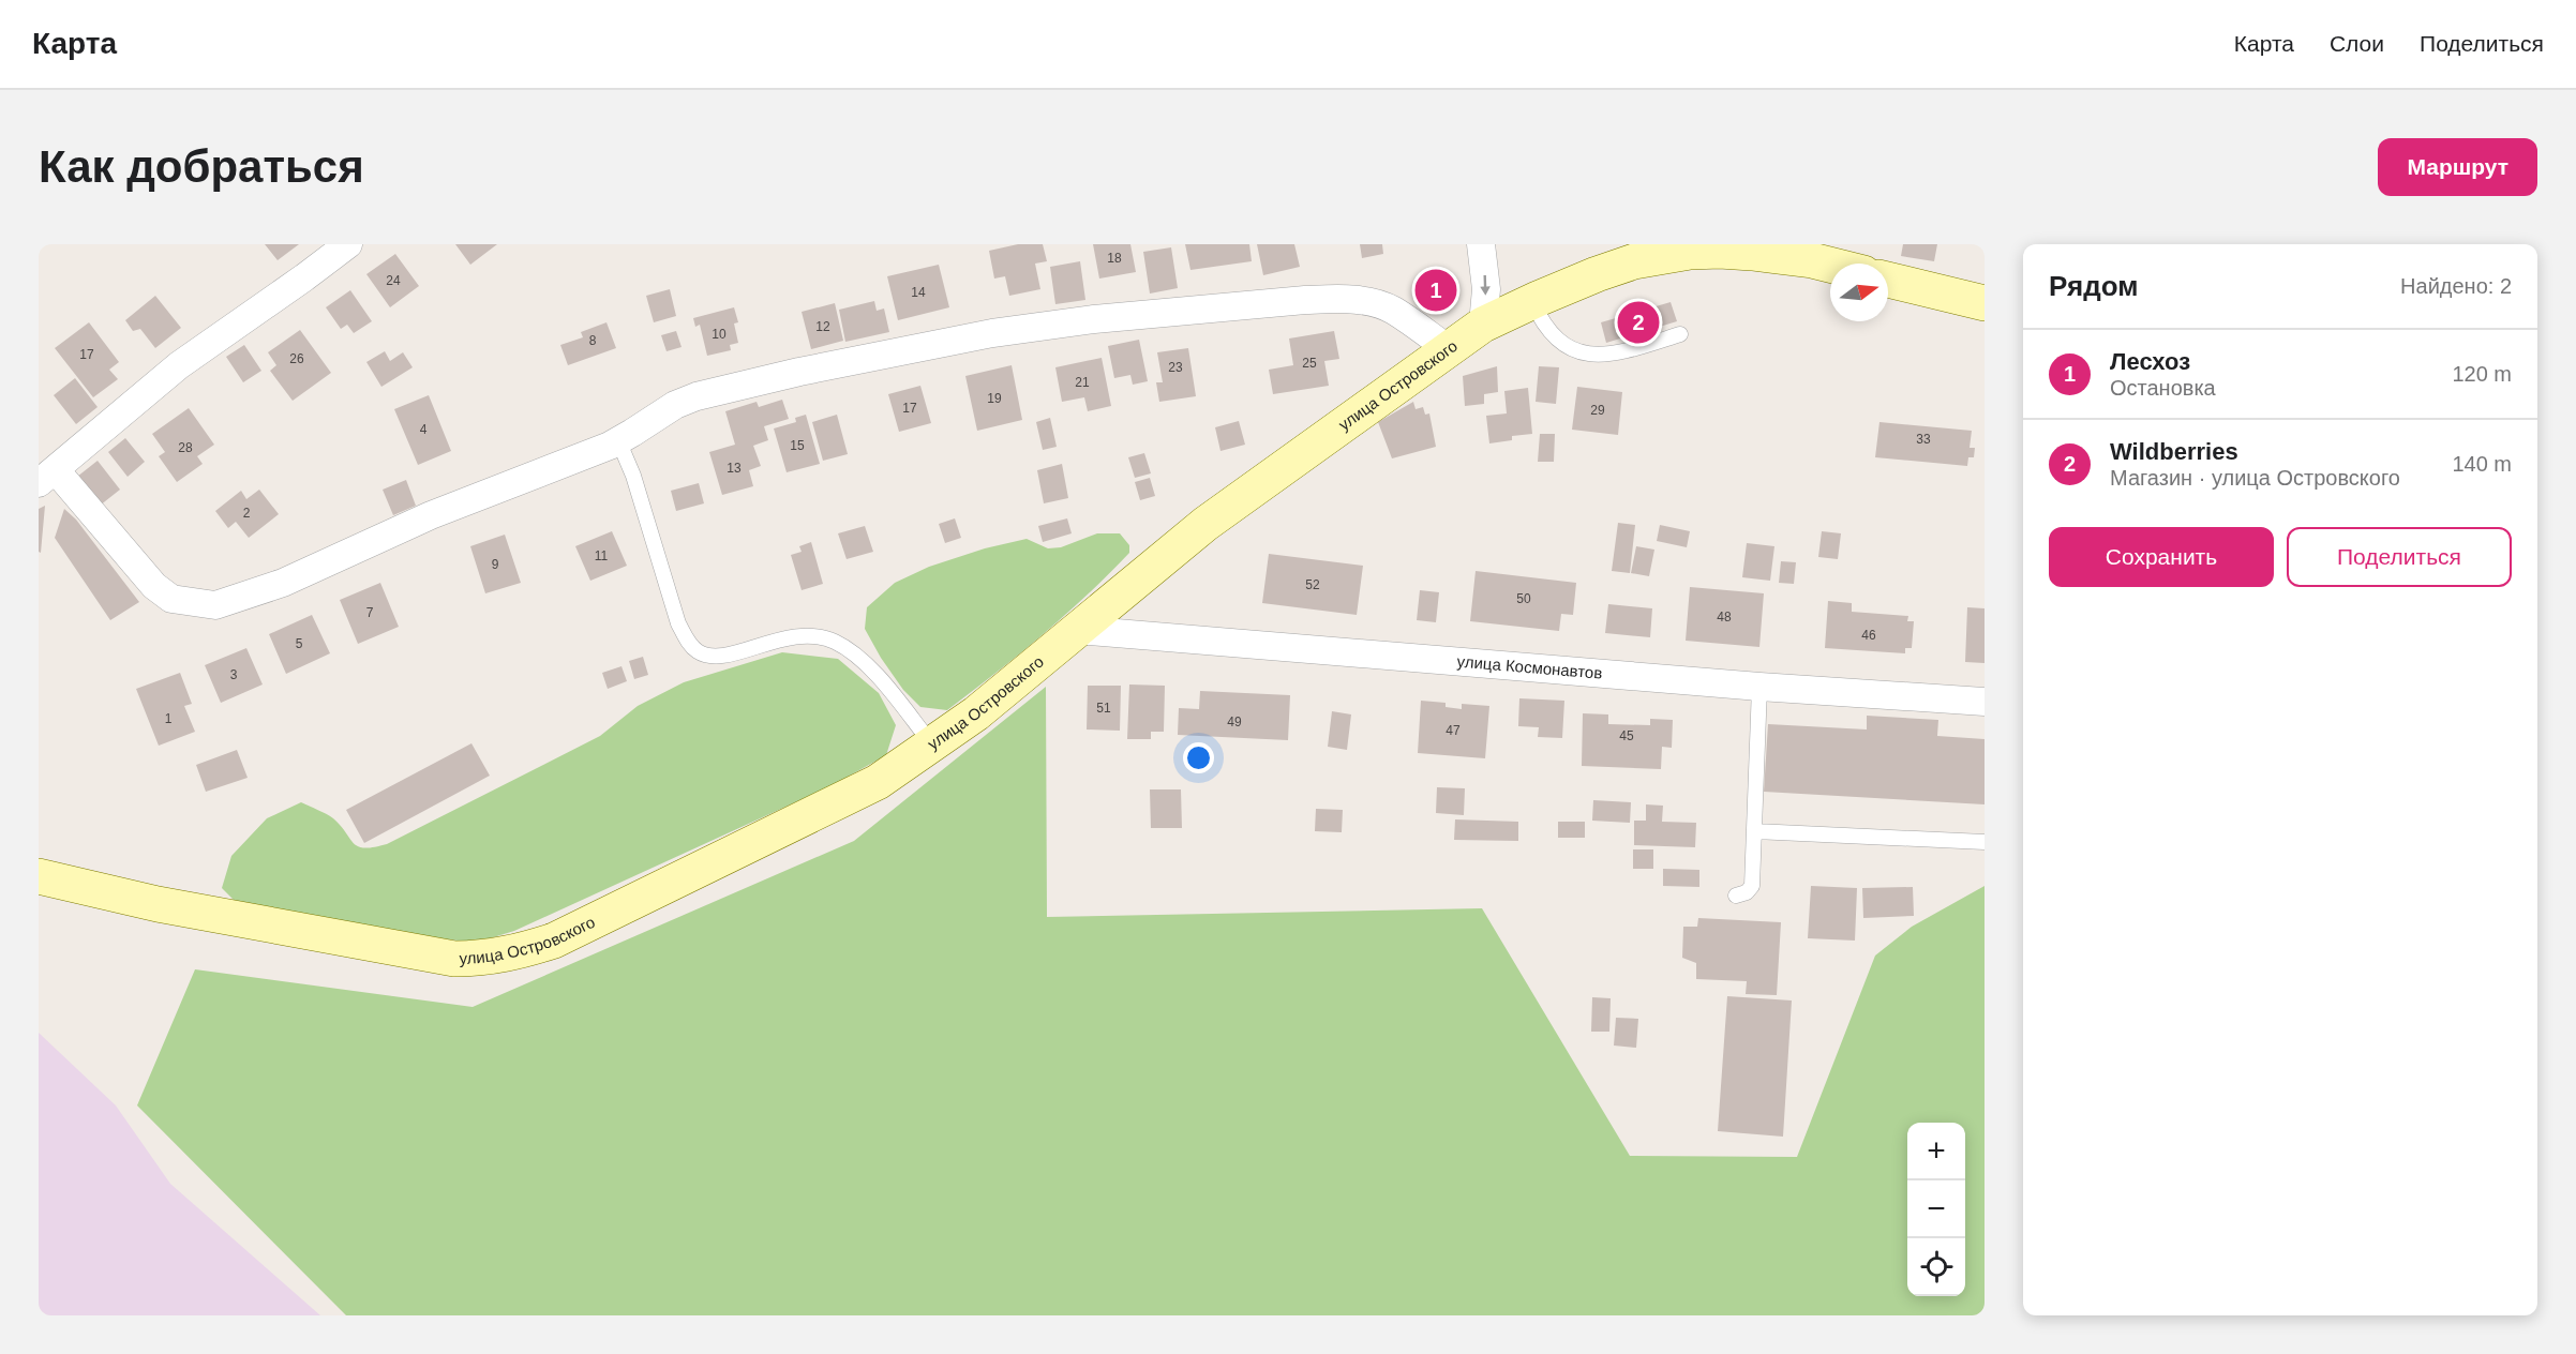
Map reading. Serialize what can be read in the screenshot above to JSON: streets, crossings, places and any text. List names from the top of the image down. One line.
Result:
{"streets":{"street":["улица Островского","улица Космонавтов"]},"crossings":[["улица Островского","улица Космонавтов"]],"house_numbers":["18","24","14","12","10","8","17","26","25","23","21","19","17","29","4","33","15","28","13","2","11","9","52","50","7","48","46","5","3","51","1","49","47","45"],"north":"right","page":{"header":"Карта","nav":["Карта","Слои","Поделиться"],"buttons":["Маршрут",["Сохранить","Поделиться"]],"title":"Как добраться","heading":["Рядом","Найдено: 2"],"pins":["1","2"],"list":[{"mark":"1","name":"Лесхоз","note":"Остановка","value":"120 m"},{"mark":"2","name":"Wildberries","note":"Магазин · улица Островского","value":"140 m"}],"map_buttons":["+","−"]}}
